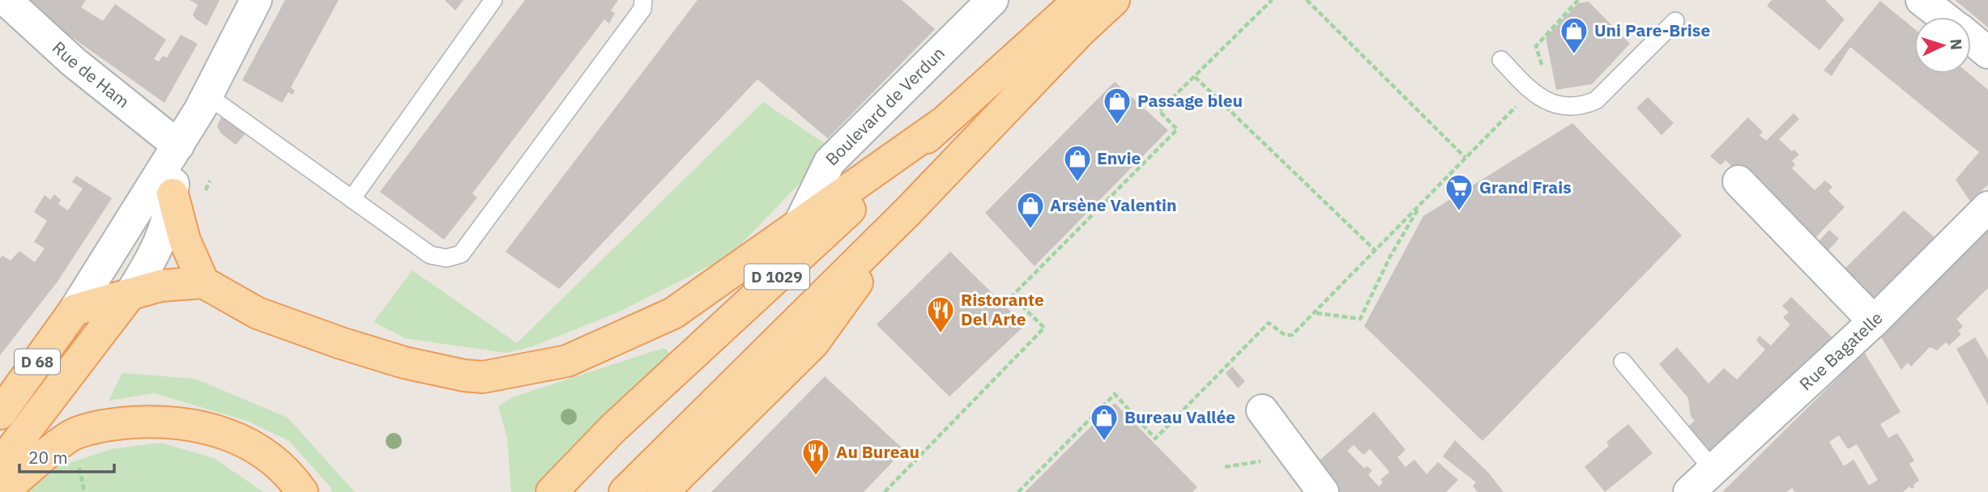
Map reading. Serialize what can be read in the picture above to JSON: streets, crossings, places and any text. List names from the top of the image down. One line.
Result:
{"streets":{"main road":["D 1029","D 68"],"street":["Rue de Ham","Boulevard de Verdun","Rue Bagatelle"]},"crossings":[["Rue de Ham","D 68"]],"places":{"shop":["Uni Pare-Brise","Passage bleu","Envie","Arsène Valentin","Bureau Vallée"],"supermarket":["Grand Frais"],"restaurant":["Ristorante Del Arte","Au Bureau"]},"scale_bar":"20 m","north":"right"}
